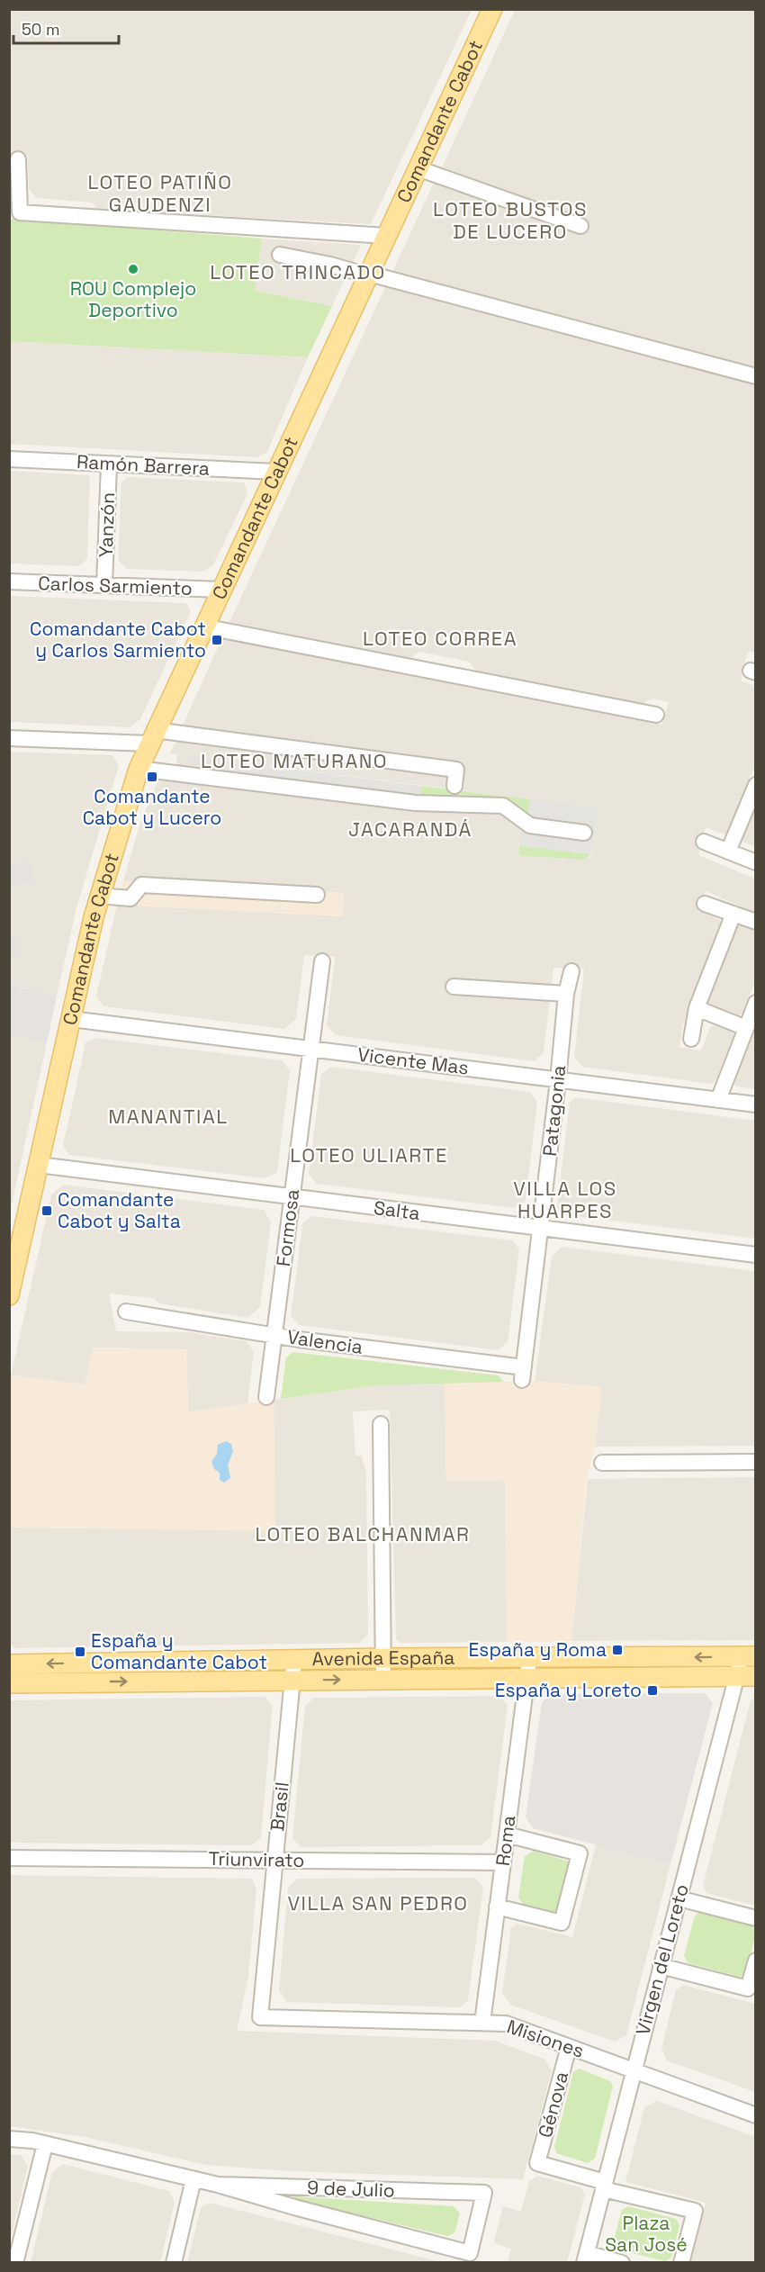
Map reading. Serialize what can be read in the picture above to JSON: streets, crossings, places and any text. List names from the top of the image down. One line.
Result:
{"streets":{"main road":["Comandante Cabot","Avenida España"],"street":["Ramón Barrera","Yanzón","Carlos Sarmiento","Vicente Mas","Patagonia","Salta","Formosa","Valencia","Brasil","Roma","Triunvirato","Virgen del Loreto","Misiones","Génova","9 de Julio"]},"crossings":[["Comandante Cabot","Ramón Barrera"],["Comandante Cabot","Carlos Sarmiento"],["Comandante Cabot","Vicente Mas"],["Comandante Cabot","Salta"],["Ramón Barrera","Yanzón"],["Yanzón","Carlos Sarmiento"],["Vicente Mas","Patagonia"],["Vicente Mas","Formosa"],["Patagonia","Salta"],["Patagonia","Valencia"],["Salta","Formosa"],["Formosa","Valencia"],["Avenida España","Brasil"],["Avenida España","Roma"],["Avenida España","Virgen del Loreto"],["Brasil","Triunvirato"],["Brasil","Misiones"],["Roma","Triunvirato"],["Roma","Misiones"],["Virgen del Loreto","Misiones"],["Virgen del Loreto","Génova"],["Misiones","Génova"]],"districts":["LOTEO PATIÑO GAUDENZI","LOTEO BUSTOS DE LUCERO","LOTEO TRINCADO","LOTEO CORREA","LOTEO MATURANO","JACARANDÁ","MANANTIAL","LOTEO ULIARTE","VILLA LOS HUARPES","LOTEO BALCHANMAR","VILLA SAN PEDRO"],"parks":["Plaza San José"],"places":{"other":["ROU Complejo Deportivo"],"transit":["Comandante Cabot y Carlos Sarmiento","Comandante Cabot y Lucero","Comandante Cabot y Salta","España y Roma","España y Comandante Cabot","España y Loreto"]},"scale_bar":"50 m"}
